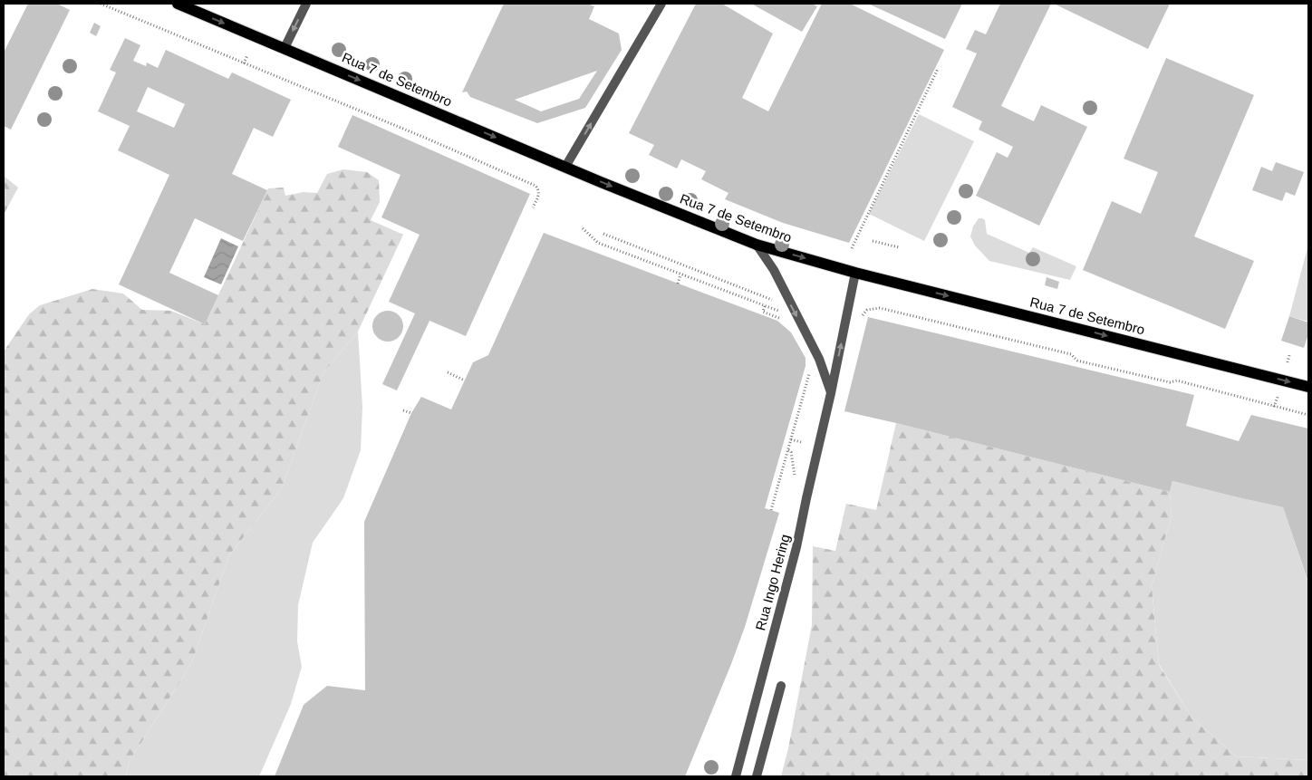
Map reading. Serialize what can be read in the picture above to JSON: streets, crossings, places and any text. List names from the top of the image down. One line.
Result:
{"streets":{"main road":["Rua 7 de Setembro"],"street":["Rua Ingo Hering"]},"crossings":[["Rua 7 de Setembro","Rua Ingo Hering"]],"one_way":["Rua 7 de Setembro"]}
